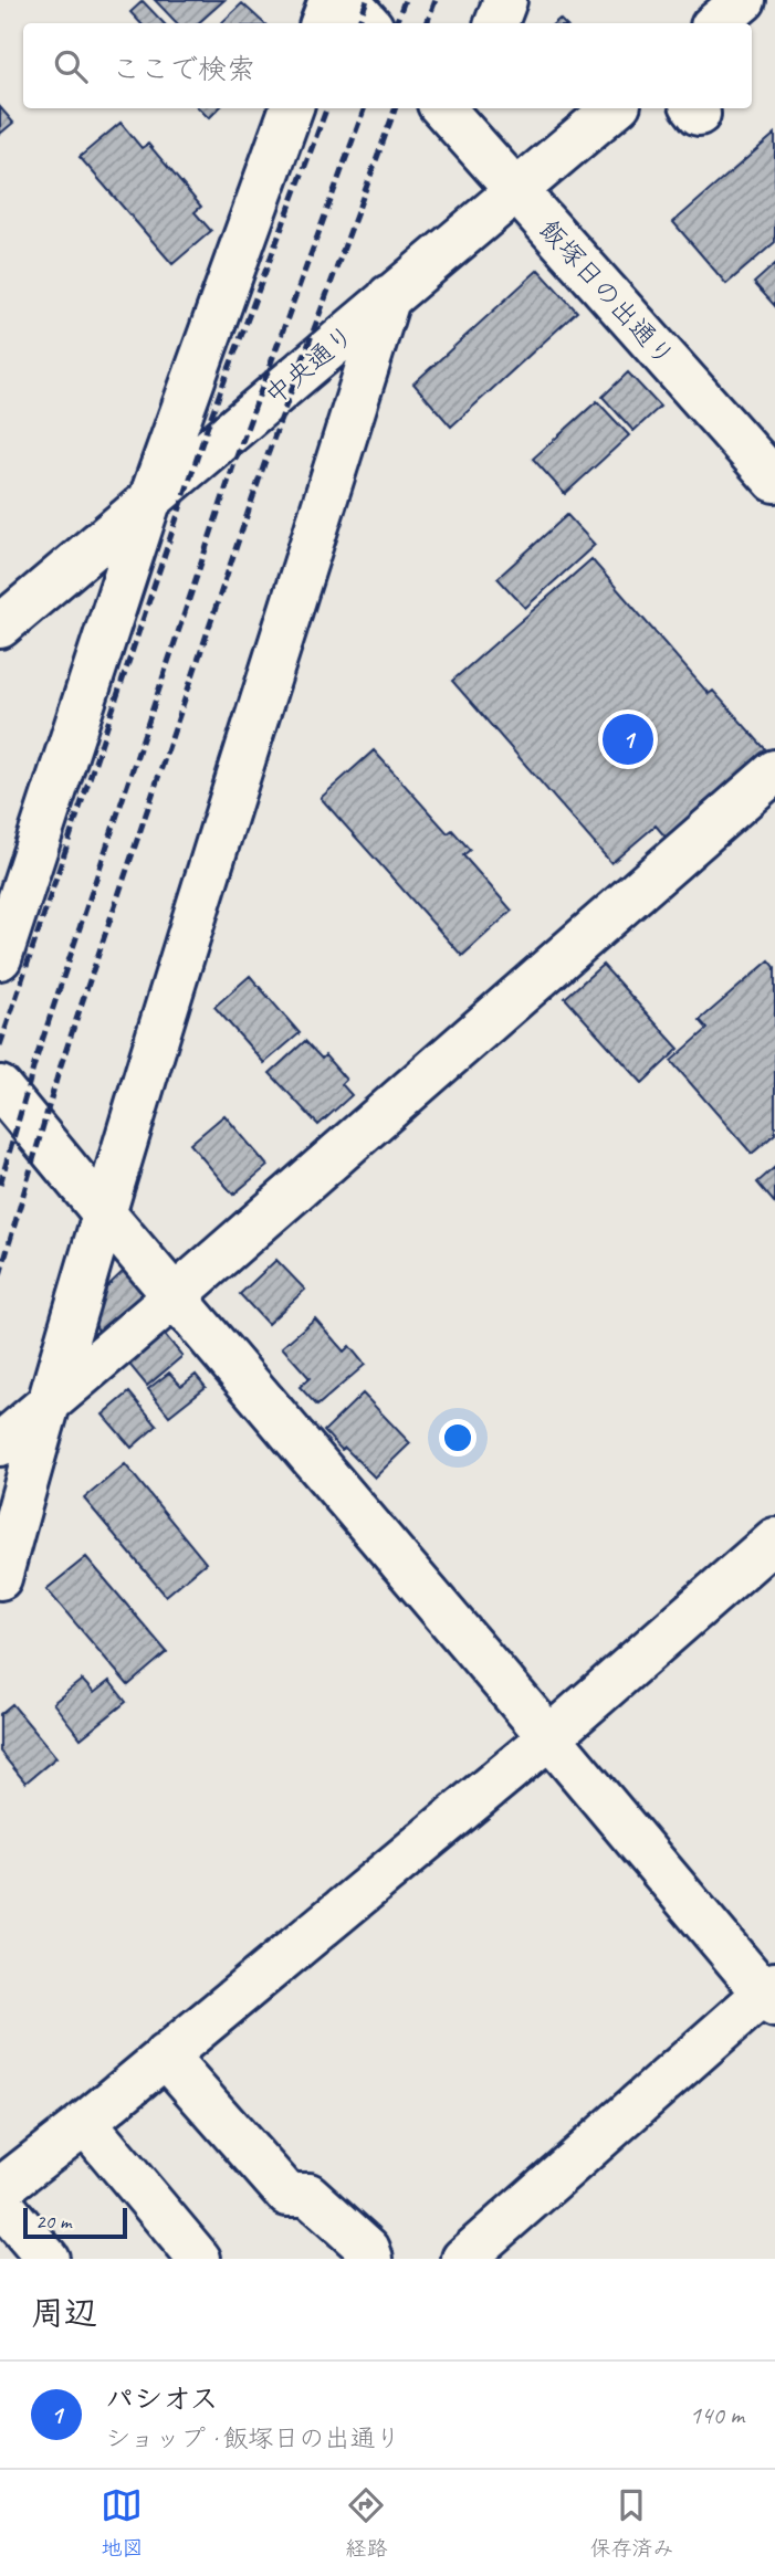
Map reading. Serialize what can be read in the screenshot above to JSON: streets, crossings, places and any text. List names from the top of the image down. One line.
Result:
{"streets":{"street":["飯塚日の出通り","中央通り"]},"crossings":[["飯塚日の出通り","中央通り"]],"scale_bar":"20 m","page":{"search":"ここで検索","pins":"1","scale":"20 m","heading":"周辺","list":[{"mark":"1","name":"パシオス","note":"ショップ · 飯塚日の出通り","value":"140 m"}],"nav":["地図","経路","保存済み"]}}
